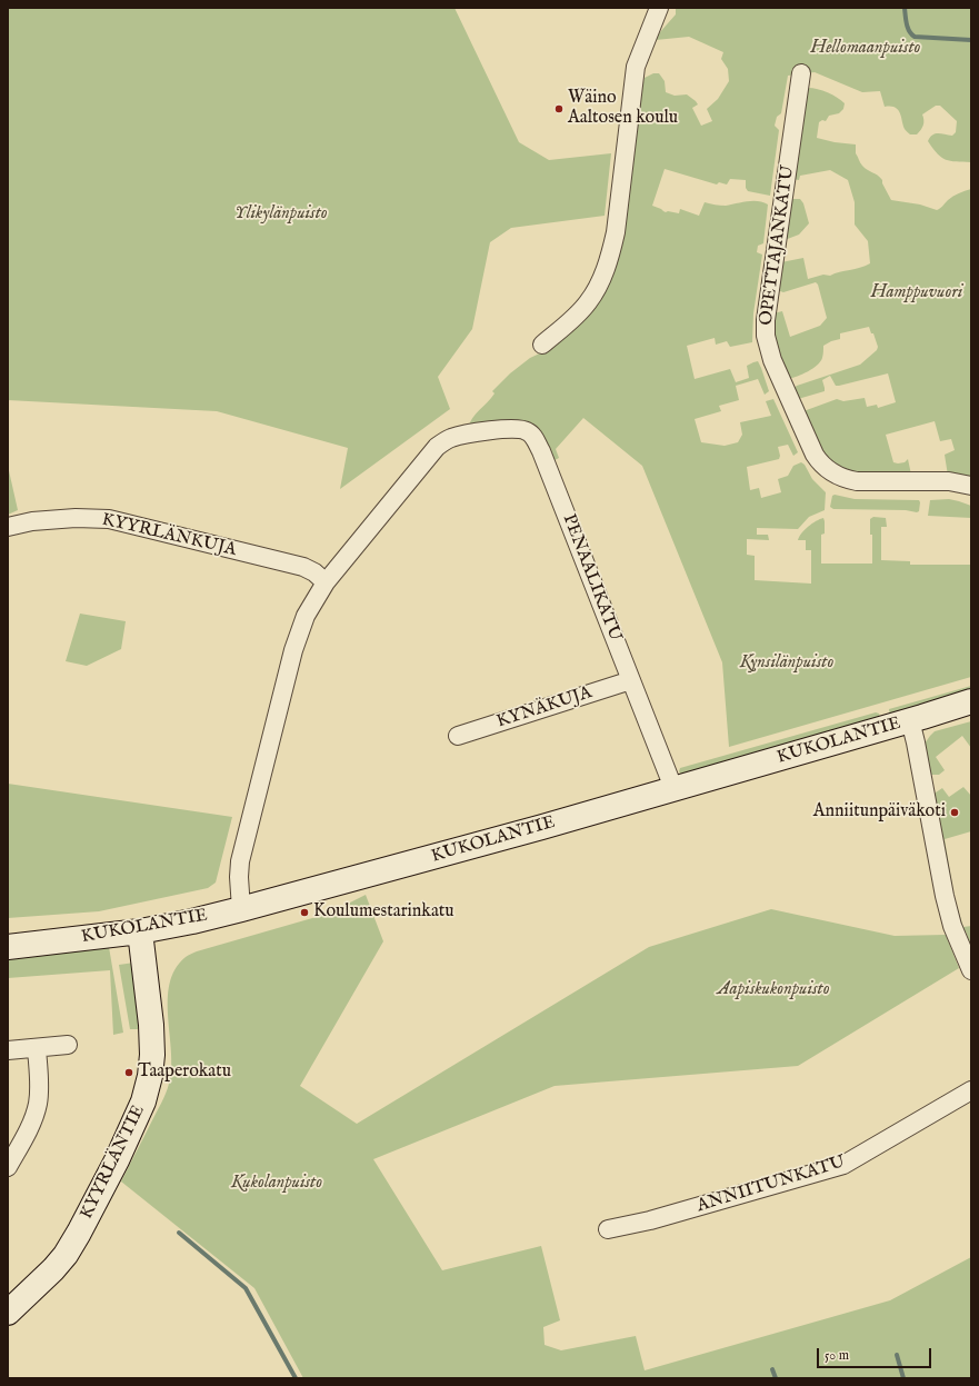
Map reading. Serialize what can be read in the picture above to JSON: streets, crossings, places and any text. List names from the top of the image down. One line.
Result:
{"streets":{"street":["OPETTAJANKATU","KYYRLÄNKUJA","PENAALIKATU","KYNÄKUJA","KUKOLANTIE","KYYRLÄNTIE","ANNIITUNKATU"]},"crossings":[["KYYRLÄNKUJA","PENAALIKATU"],["PENAALIKATU","KYNÄKUJA"],["PENAALIKATU","KUKOLANTIE"],["KUKOLANTIE","KYYRLÄNTIE"]],"parks":["Hellomaanpuisto","Ylikylänpuisto","Hamppuvuori","Kynsilänpuisto","Aapiskukonpuisto","Kukolanpuisto"],"places":["Wäino Aaltosen koulu","Anniitunpäiväkoti","Koulumestarinkatu","Taaperokatu"],"scale_bar":"50 m"}
